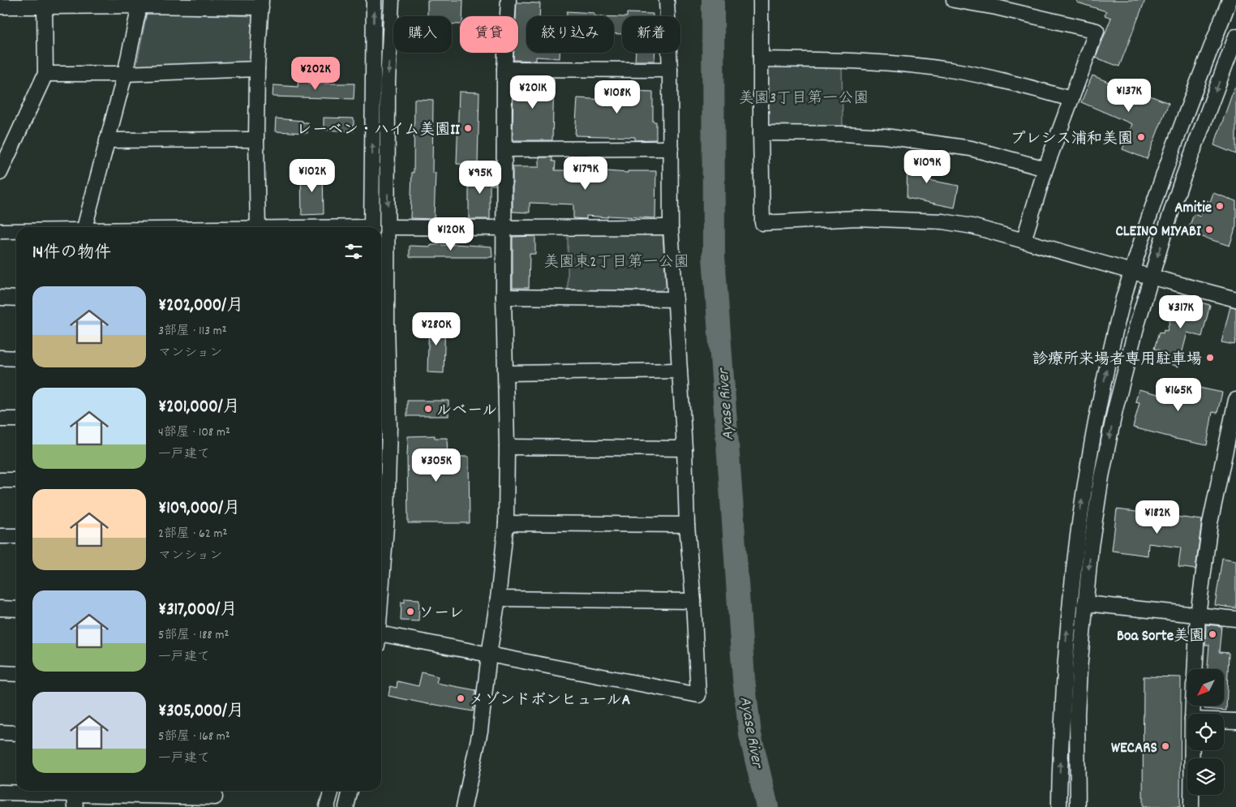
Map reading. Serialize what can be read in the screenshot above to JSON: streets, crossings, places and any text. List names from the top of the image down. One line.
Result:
{"water":["Ayase River"],"parks":["美園3丁目第一公園","美園東2丁目第一公園"],"places":["レーベン・ハイム美園II","プレシス浦和美園","Amitie","CLEINO MIYABI","診療所来場者専用駐車場","ルベール","ソーレ","Boa Sorte美園","メゾンドボンヒュールA","WECARS"],"north":"bottom left","page":{"chip":["購入","賃貸","絞り込み","新着"],"price":["¥202K","¥201K","¥137K","¥108K","¥109K","¥179K","¥102K","¥95K","¥120K","¥317K","¥280K","¥165K","¥305K","¥182K"],"heading":"14件の物件","list":[{"name":"¥202,000/月","note":"3部屋 · 113 m² · マンション"},{"name":"¥201,000/月","note":"4部屋 · 108 m² · 一戸建て"},{"name":"¥109,000/月","note":"2部屋 · 62 m² · マンション"},{"name":"¥317,000/月","note":"5部屋 · 188 m² · 一戸建て"},{"name":"¥305,000/月","note":"5部屋 · 168 m² · 一戸建て"}]}}
